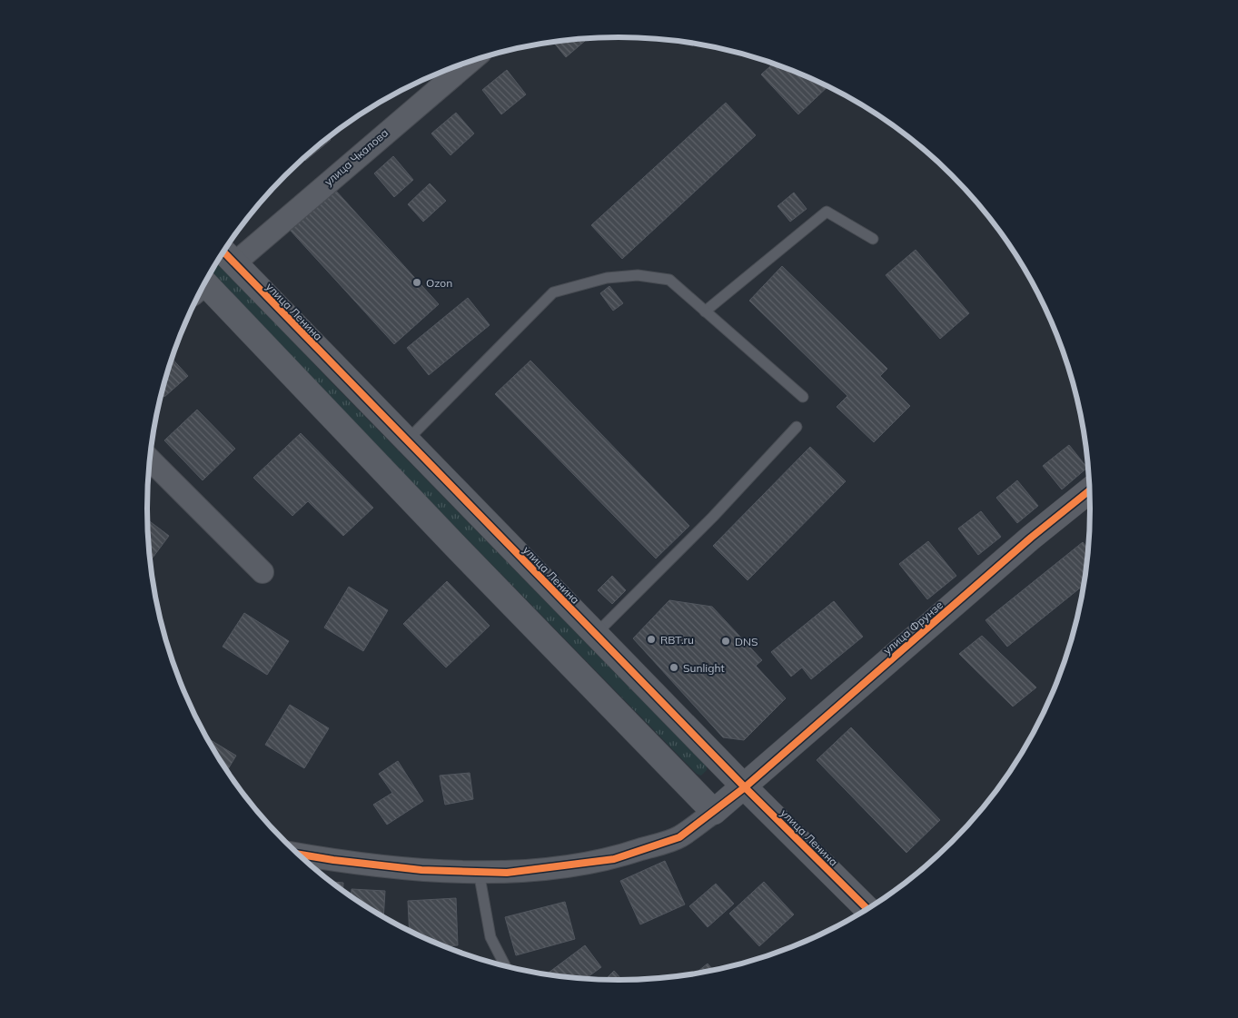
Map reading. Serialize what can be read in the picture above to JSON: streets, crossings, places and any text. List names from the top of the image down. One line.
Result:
{"streets":{"street":["улица Чкалова","улица Ленина","улица Фрунзе"]},"crossings":[["улица Чкалова","улица Ленина"],["улица Ленина","улица Фрунзе"]],"places":["Ozon","RBT.ru","DNS","Sunlight"]}
